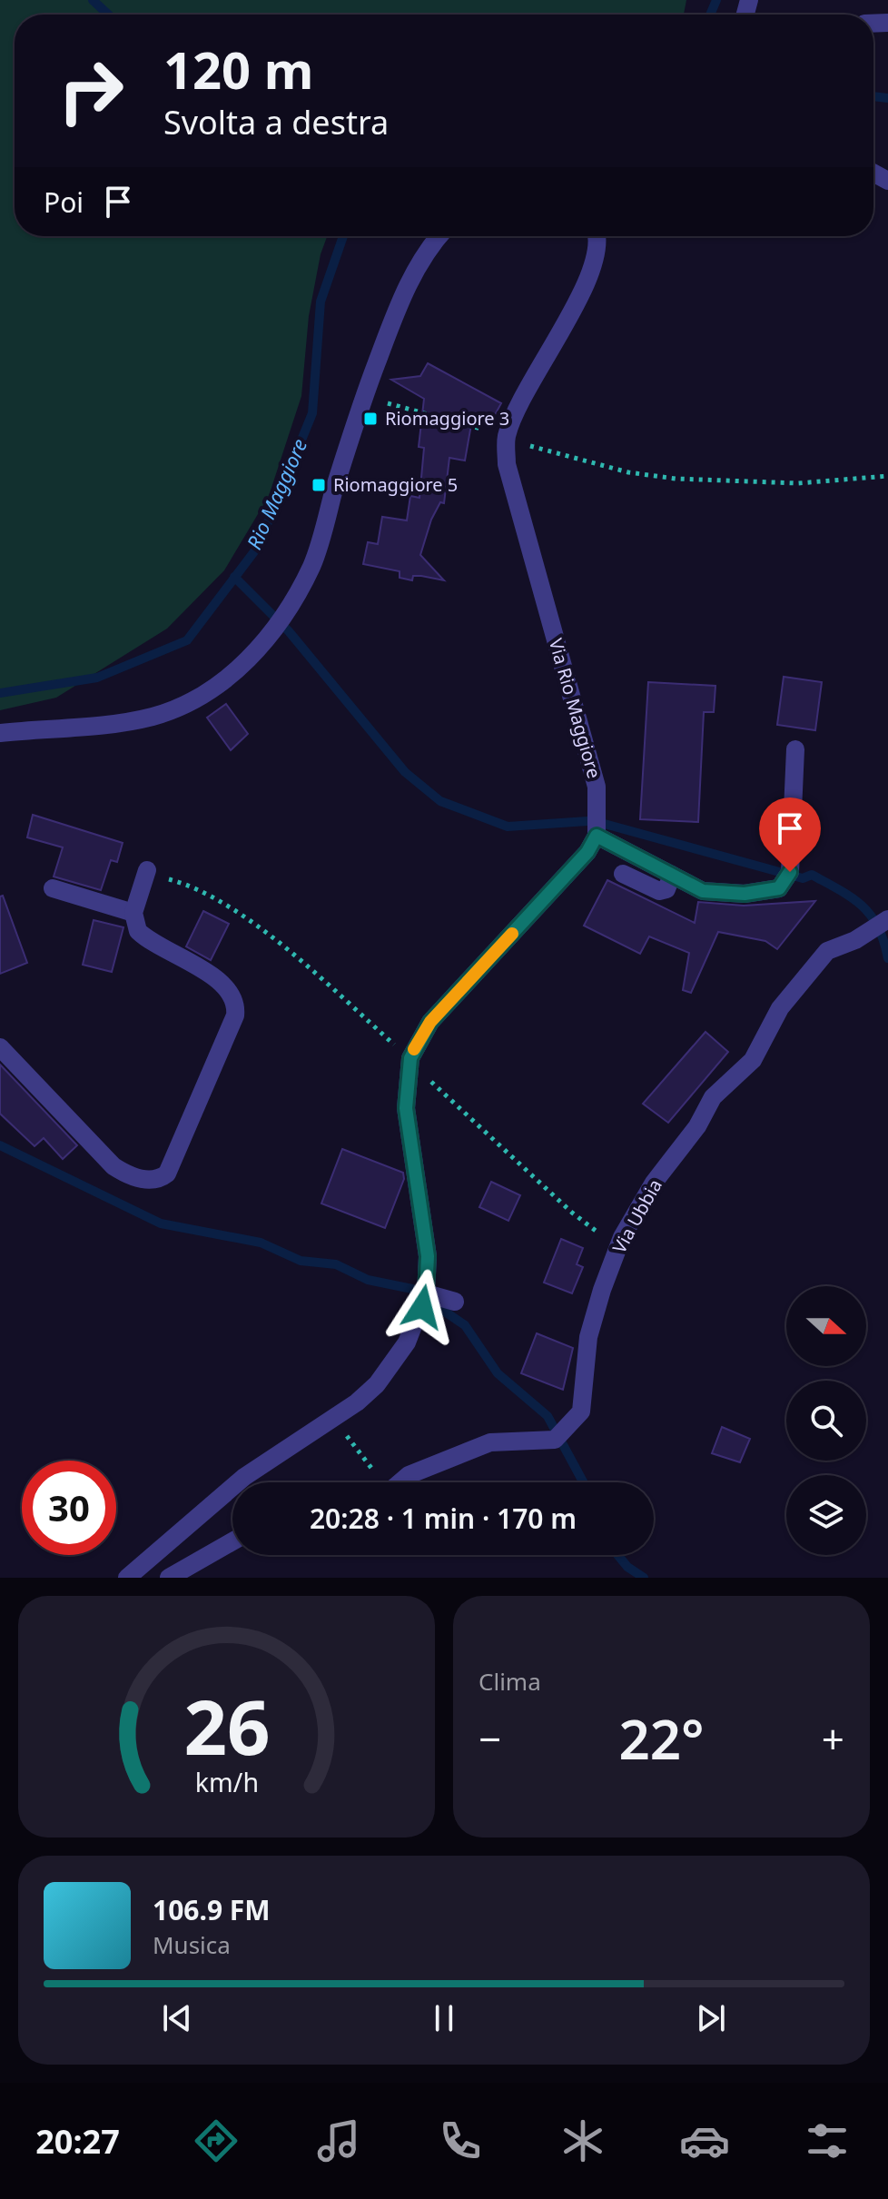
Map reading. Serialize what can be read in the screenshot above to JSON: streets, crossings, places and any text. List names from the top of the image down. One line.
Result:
{"streets":{"street":["Via Rio Maggiore","Via Ubbia"]},"water":["Rio Maggiore"],"places":{"transit":["Riomaggiore 3","Riomaggiore 5"]},"north":"right","page":{"turn":["120 m","Svolta a destra"],"then":"Poi","limit":"30","trip":"20:28 · 1 min · 170 m","tile":"Clima","heat":["−","22°","+"],"song":["106.9 FM","Musica"],"tabs":"20:27","gauge":["26","km/h"]}}
